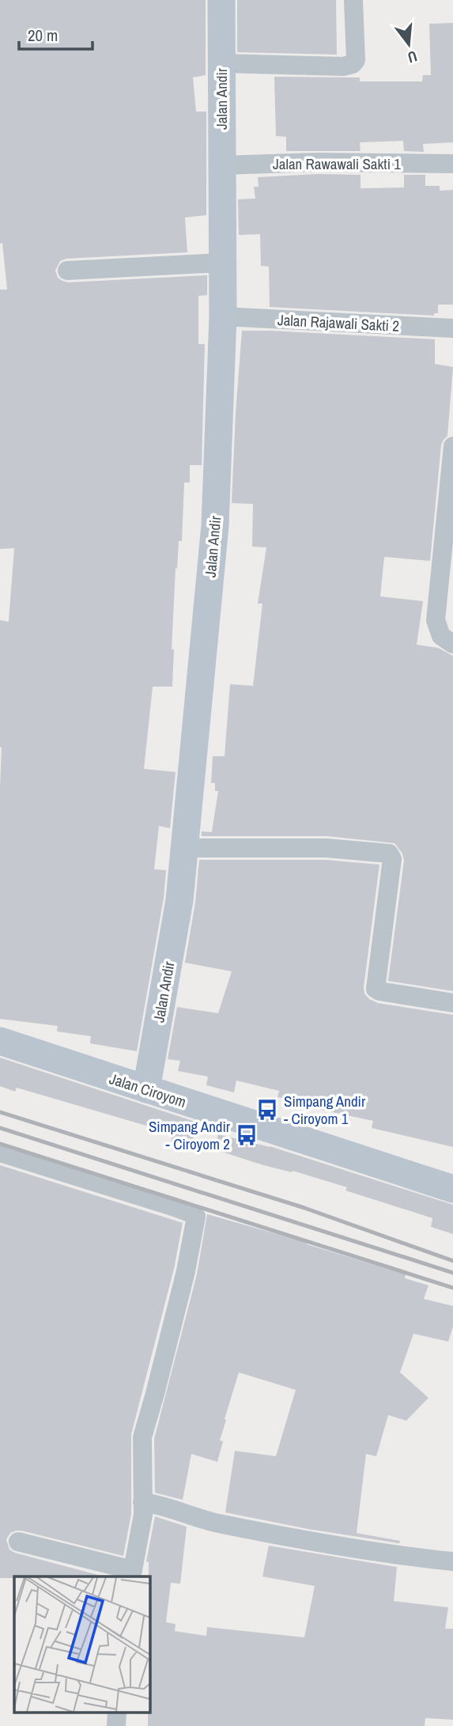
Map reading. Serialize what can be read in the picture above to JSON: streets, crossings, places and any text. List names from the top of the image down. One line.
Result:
{"streets":{"street":["Jalan Andir","Jalan Rawawali Sakti 1","Jalan Rajawali Sakti 2","Jalan Ciroyom"]},"crossings":[["Jalan Andir","Jalan Rawawali Sakti 1"],["Jalan Andir","Jalan Rajawali Sakti 2"],["Jalan Andir","Jalan Ciroyom"]],"places":{"bus stop":["Simpang Andir - Ciroyom 1","Simpang Andir - Ciroyom 2"]},"scale_bar":"20 m","north":"bottom"}
